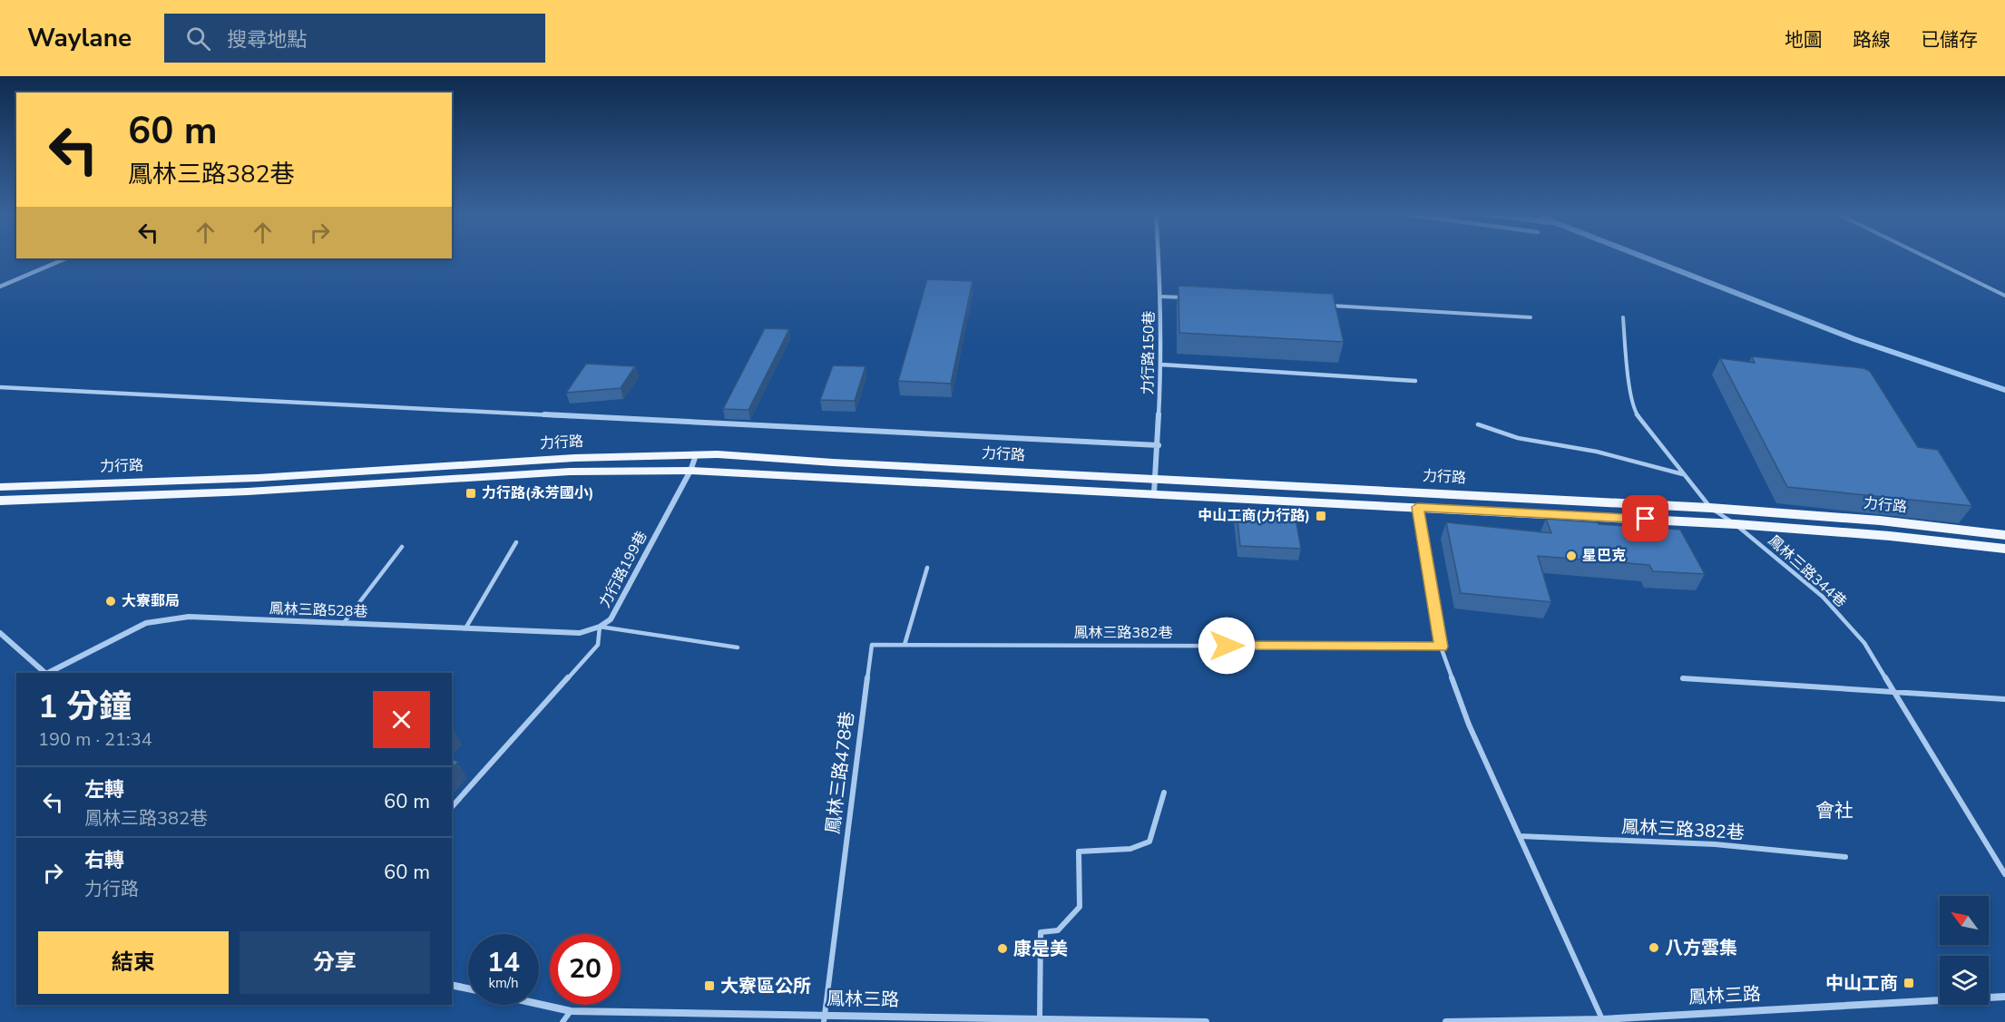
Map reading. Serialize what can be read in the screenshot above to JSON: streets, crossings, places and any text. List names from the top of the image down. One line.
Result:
{"streets":{"main road":["力行路"],"street":["力行路150巷","力行路199巷","鳳林三路528巷","鳳林三路"],"lane":["鳳林三路344巷","鳳林三路382巷","鳳林三路478巷"]},"crossings":[["力行路150巷","力行路"],["力行路","力行路199巷"],["力行路","鳳林三路344巷"],["力行路199巷","鳳林三路528巷"],["鳳林三路382巷","鳳林三路478巷"],["鳳林三路478巷","鳳林三路"]],"districts":["會社"],"places":{"transit":["力行路(永芳國小)","中山工商(力行路)","中山工商","大寮區公所"],"other":["星巴克","大寮郵局","八方雲集","康是美"]},"north":"top left","page":{"header":"Waylane","search":"搜尋地點","nav":["地圖","路線","已儲存"],"turn":["60 m","鳳林三路382巷"],"heading":["1 分鐘","190 m · 21:34"],"list":[{"name":"左轉","note":"鳳林三路382巷","value":"60 m"},{"name":"右轉","note":"力行路","value":"60 m"}],"buttons":["結束","分享"],"speed":"14 km/h","limit":"20"}}
